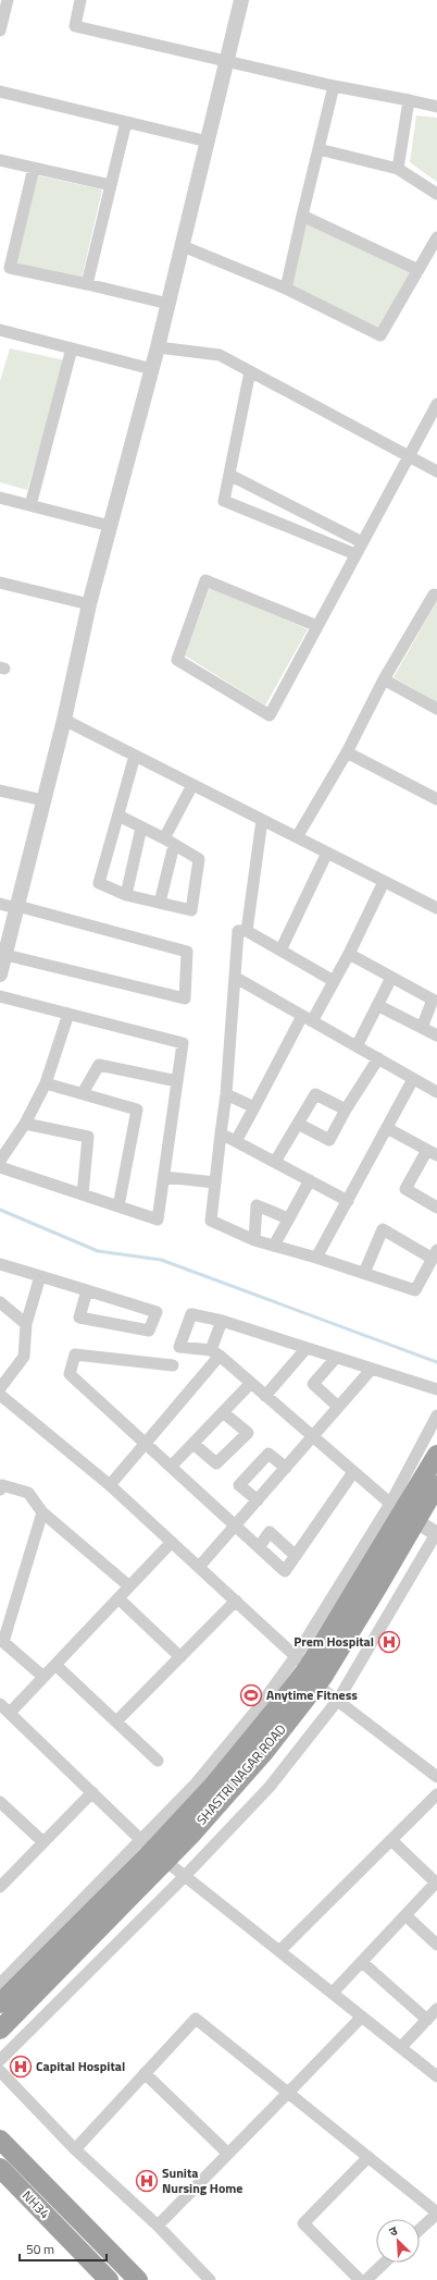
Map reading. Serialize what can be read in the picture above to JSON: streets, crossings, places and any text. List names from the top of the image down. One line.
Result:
{"streets":{"highway":["SHASTRI NAGAR ROAD","NH34"]},"places":{"hospital":["Prem Hospital","Capital Hospital","Sunita Nursing Home"],"sports":["Anytime Fitness"]},"scale_bar":"50 m","north":"top left"}
